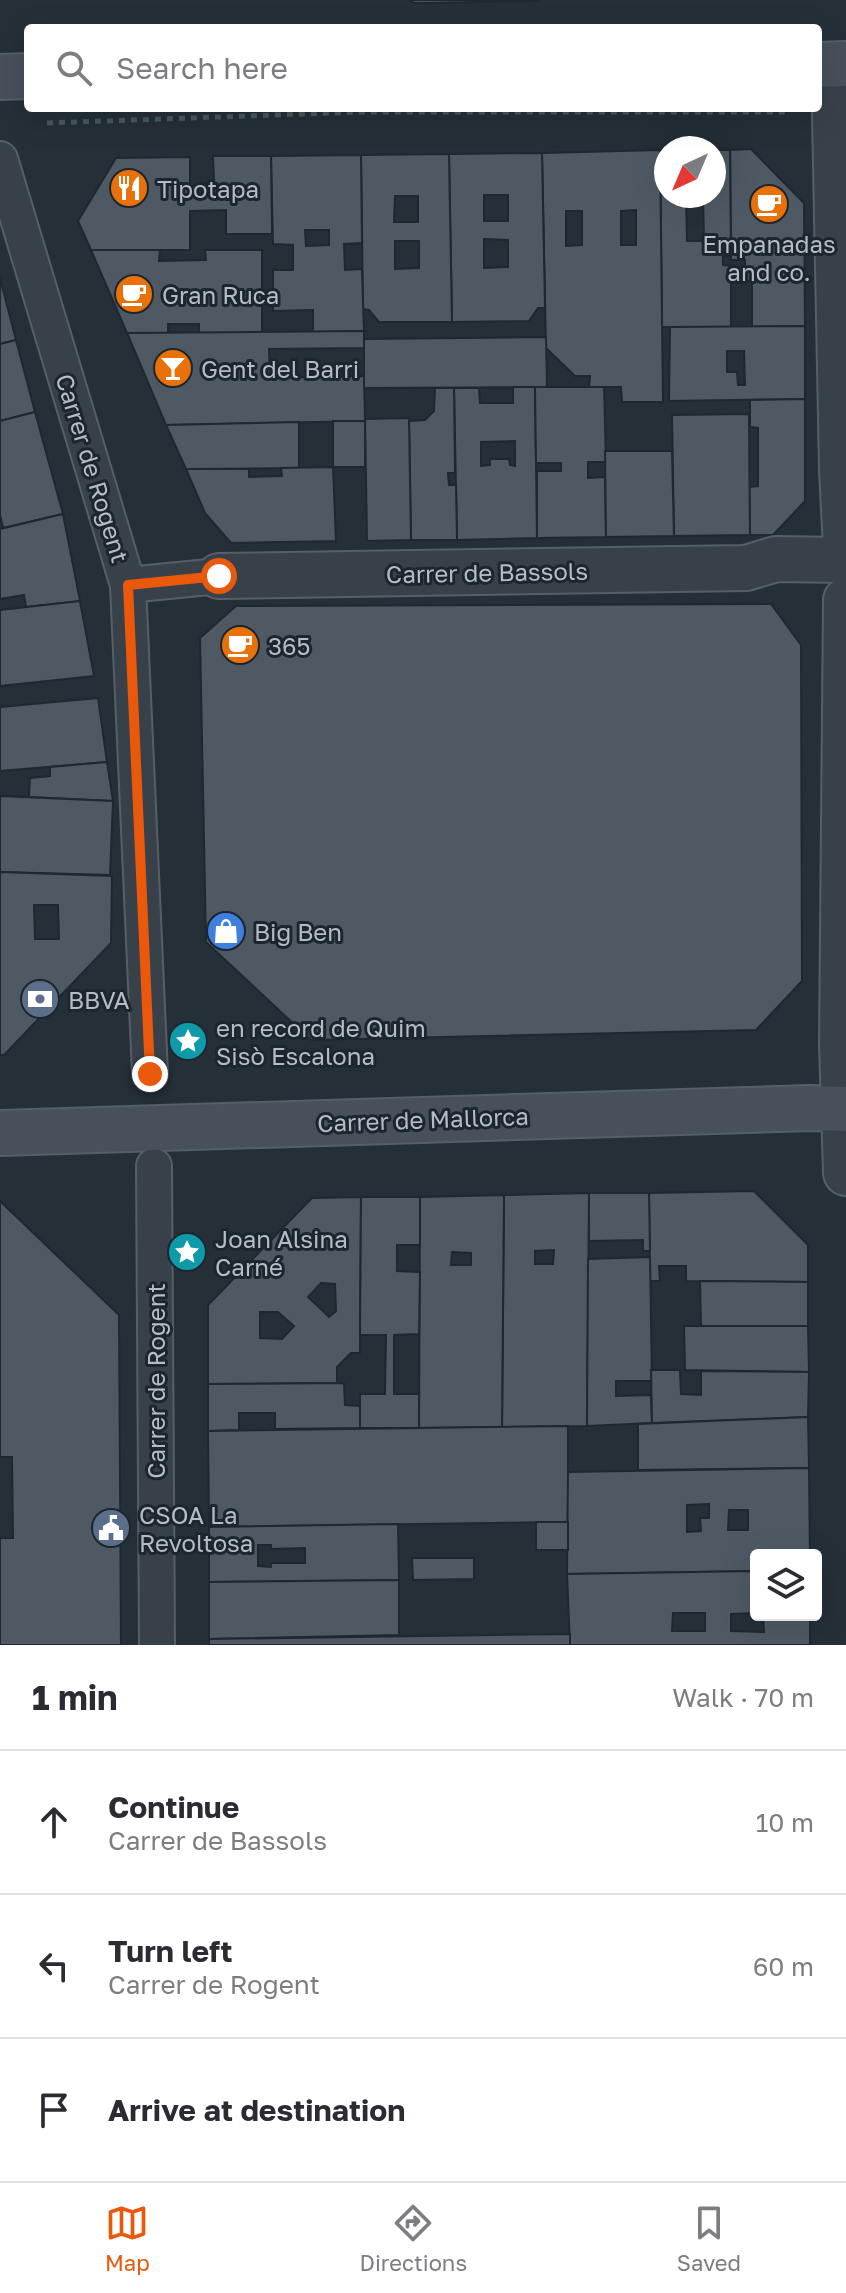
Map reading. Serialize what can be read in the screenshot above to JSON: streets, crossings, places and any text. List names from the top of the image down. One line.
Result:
{"streets":{"main road":["Carrer de Mallorca"],"street":["Carrer de Rogent","Carrer de Bassols"]},"crossings":[["Carrer de Rogent","Carrer de Bassols"]],"places":{"restaurant":["Tipotapa"],"cafe":["Empanadas and co.","Gran Ruca","365"],"bar":["Gent del Barri"],"shop":["Big Ben"],"bank":["BBVA"],"place":["en record de Quim Sisò Escalona","Joan Alsina Carné"],"public building":["CSOA La Revoltosa"]},"north":"bottom left","page":{"search":"Search here","heading":["1 min","Walk · 70 m"],"list":[["Continue","Carrer de Bassols","10 m"],["Turn left","Carrer de Rogent","60 m"],"Arrive at destination"],"nav":["Map","Directions","Saved"]}}
